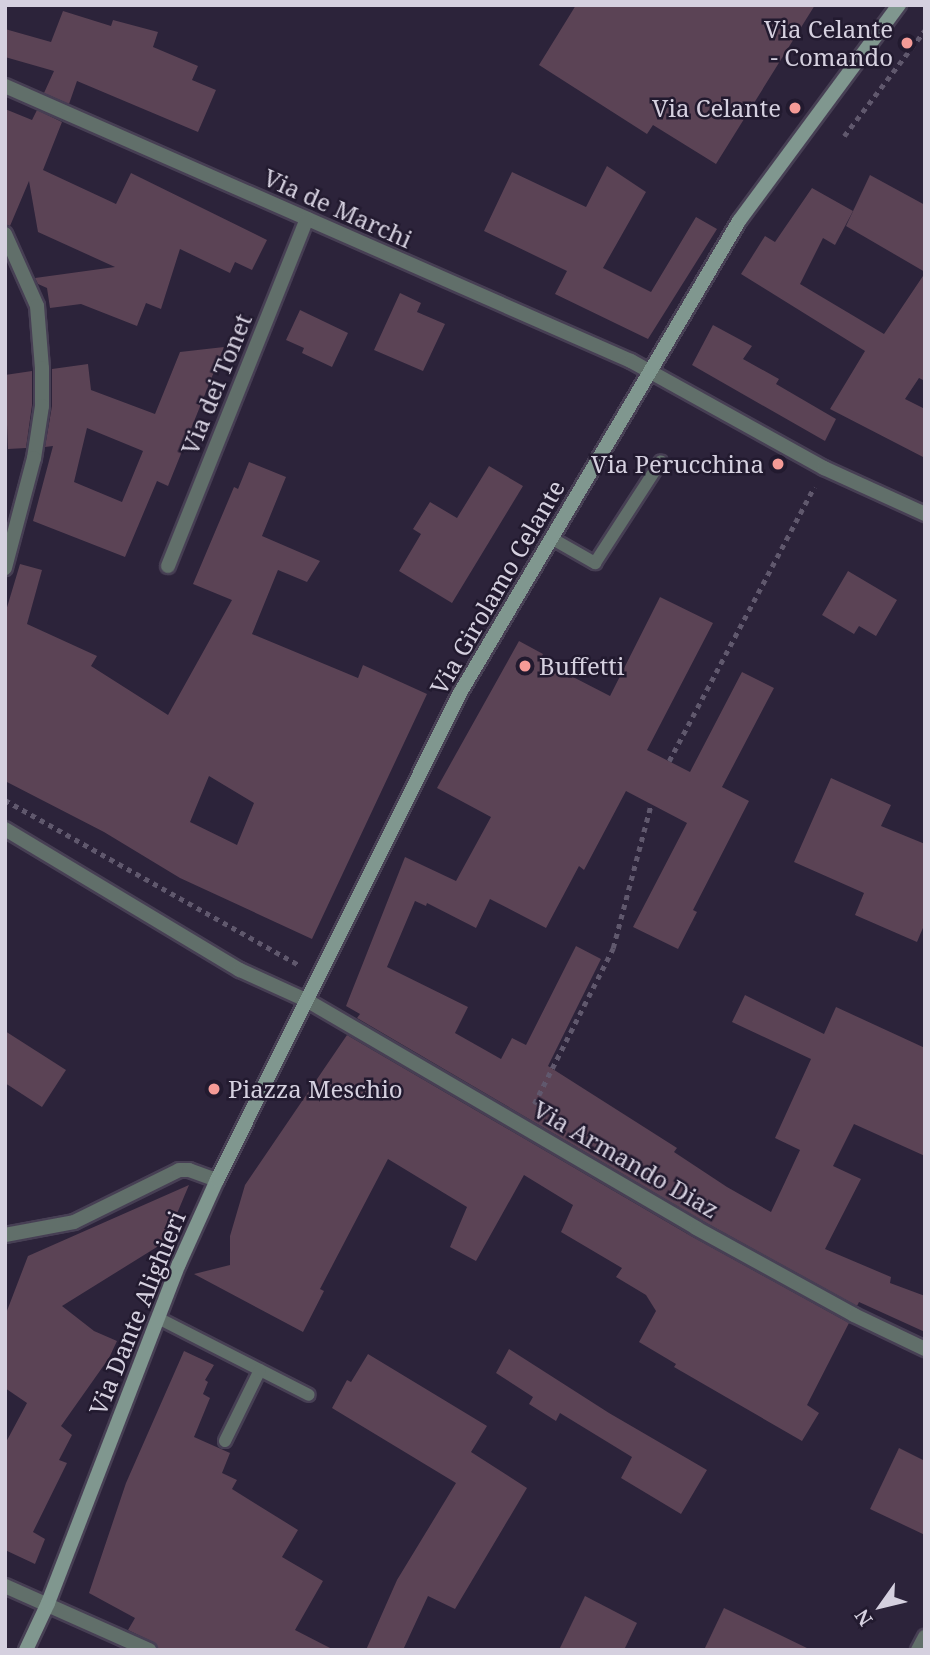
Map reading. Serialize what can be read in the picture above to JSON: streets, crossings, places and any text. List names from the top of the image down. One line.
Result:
{"streets":{"main road":["Via Girolamo Celante","Via Dante Alighieri"],"street":["Via de Marchi","Via dei Tonet","Via Armando Diaz"]},"crossings":[["Via de Marchi","Via dei Tonet"],["Via de Marchi","Via Girolamo Celante"],["Via Girolamo Celante","Via Armando Diaz"],["Via Girolamo Celante","Via Dante Alighieri"],["Via Armando Diaz","Via Dante Alighieri"]],"places":["Via Celante - Comando","Via Celante","Via Perucchina","Buffetti","Piazza Meschio"],"north":"bottom left"}
